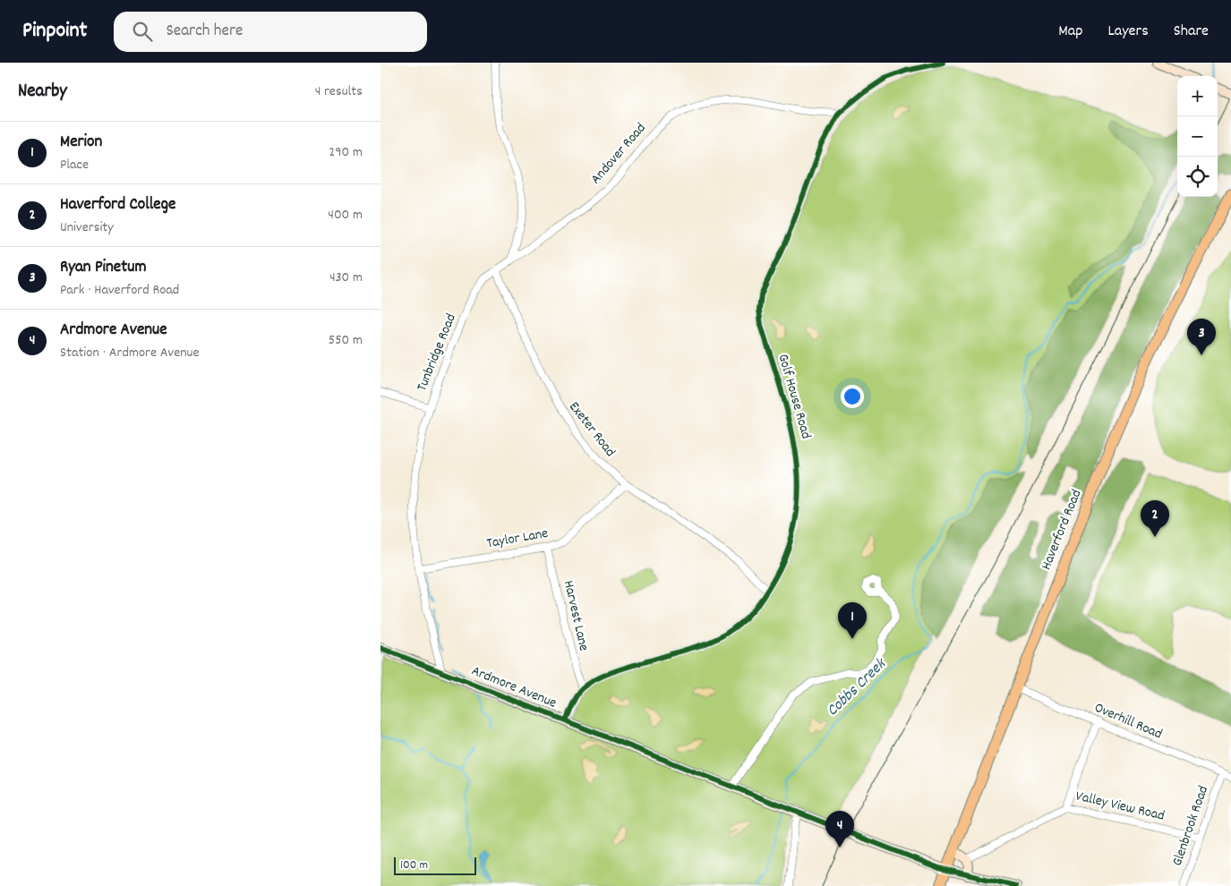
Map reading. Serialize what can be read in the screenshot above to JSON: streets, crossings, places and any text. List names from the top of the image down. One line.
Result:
{"streets":{"main road":["Haverford Road"],"street":["Andover Road","Tunbridge Road","Golf House Road","Exeter Road","Taylor Lane","Harvest Lane","Ardmore Avenue","Overhill Road","Valley View Road","Glenbrook Road"]},"crossings":[["Andover Road","Tunbridge Road"],["Andover Road","Golf House Road"],["Tunbridge Road","Exeter Road"],["Tunbridge Road","Taylor Lane"],["Tunbridge Road","Ardmore Avenue"],["Golf House Road","Exeter Road"],["Golf House Road","Harvest Lane"],["Exeter Road","Taylor Lane"],["Haverford Road","Ardmore Avenue"],["Haverford Road","Overhill Road"],["Taylor Lane","Harvest Lane"],["Overhill Road","Glenbrook Road"],["Valley View Road","Glenbrook Road"]],"water":["Cobbs Creek"],"scale_bar":"100 m","page":{"header":"Pinpoint","search":"Search here","nav":["Map","Layers","Share"],"heading":["Nearby","4 results"],"map_buttons":["+","−"],"list":[{"mark":"1","name":"Merion","note":"Place","value":"290 m"},{"mark":"2","name":"Haverford College","note":"University","value":"400 m"},{"mark":"3","name":"Ryan Pinetum","note":"Park · Haverford Road","value":"430 m"},{"mark":"4","name":"Ardmore Avenue","note":"Station · Ardmore Avenue","value":"550 m"}],"pins":["3","2","1","4"],"scale":"100 m"}}
